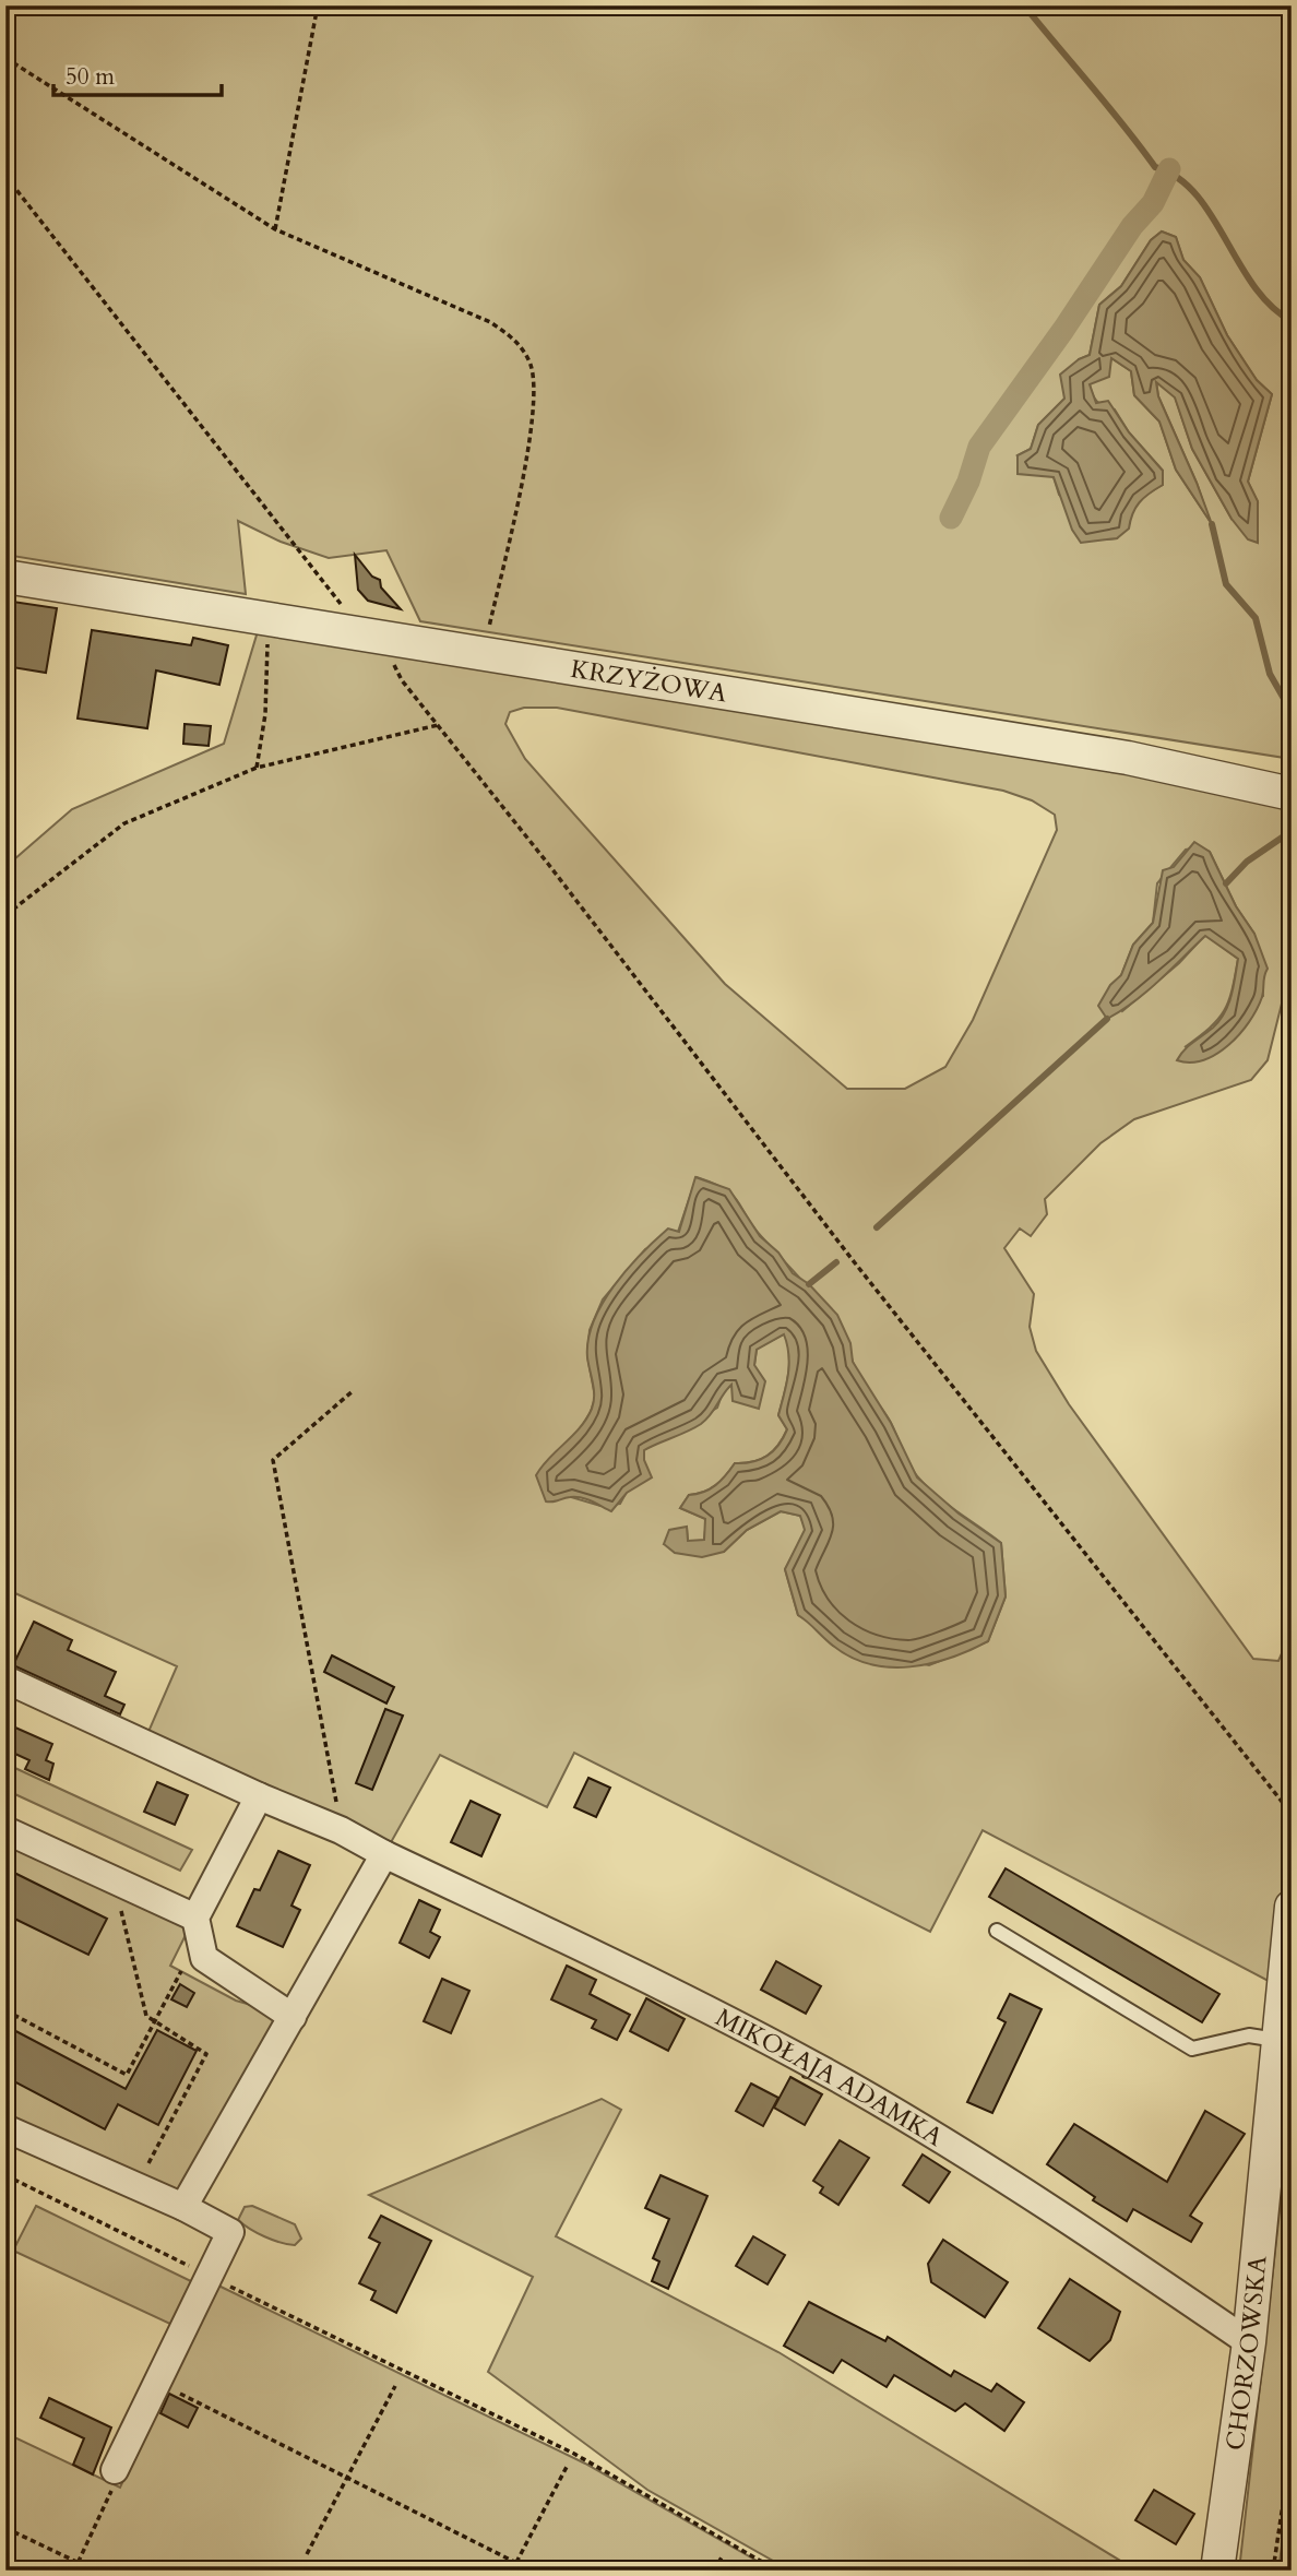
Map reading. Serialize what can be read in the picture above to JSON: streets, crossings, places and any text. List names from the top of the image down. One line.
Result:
{"streets":{"street":["KRZYŻOWA","MIKOŁAJA ADAMKA","CHORZOWSKA"]},"crossings":[["MIKOŁAJA ADAMKA","CHORZOWSKA"]],"scale_bar":"50 m"}
